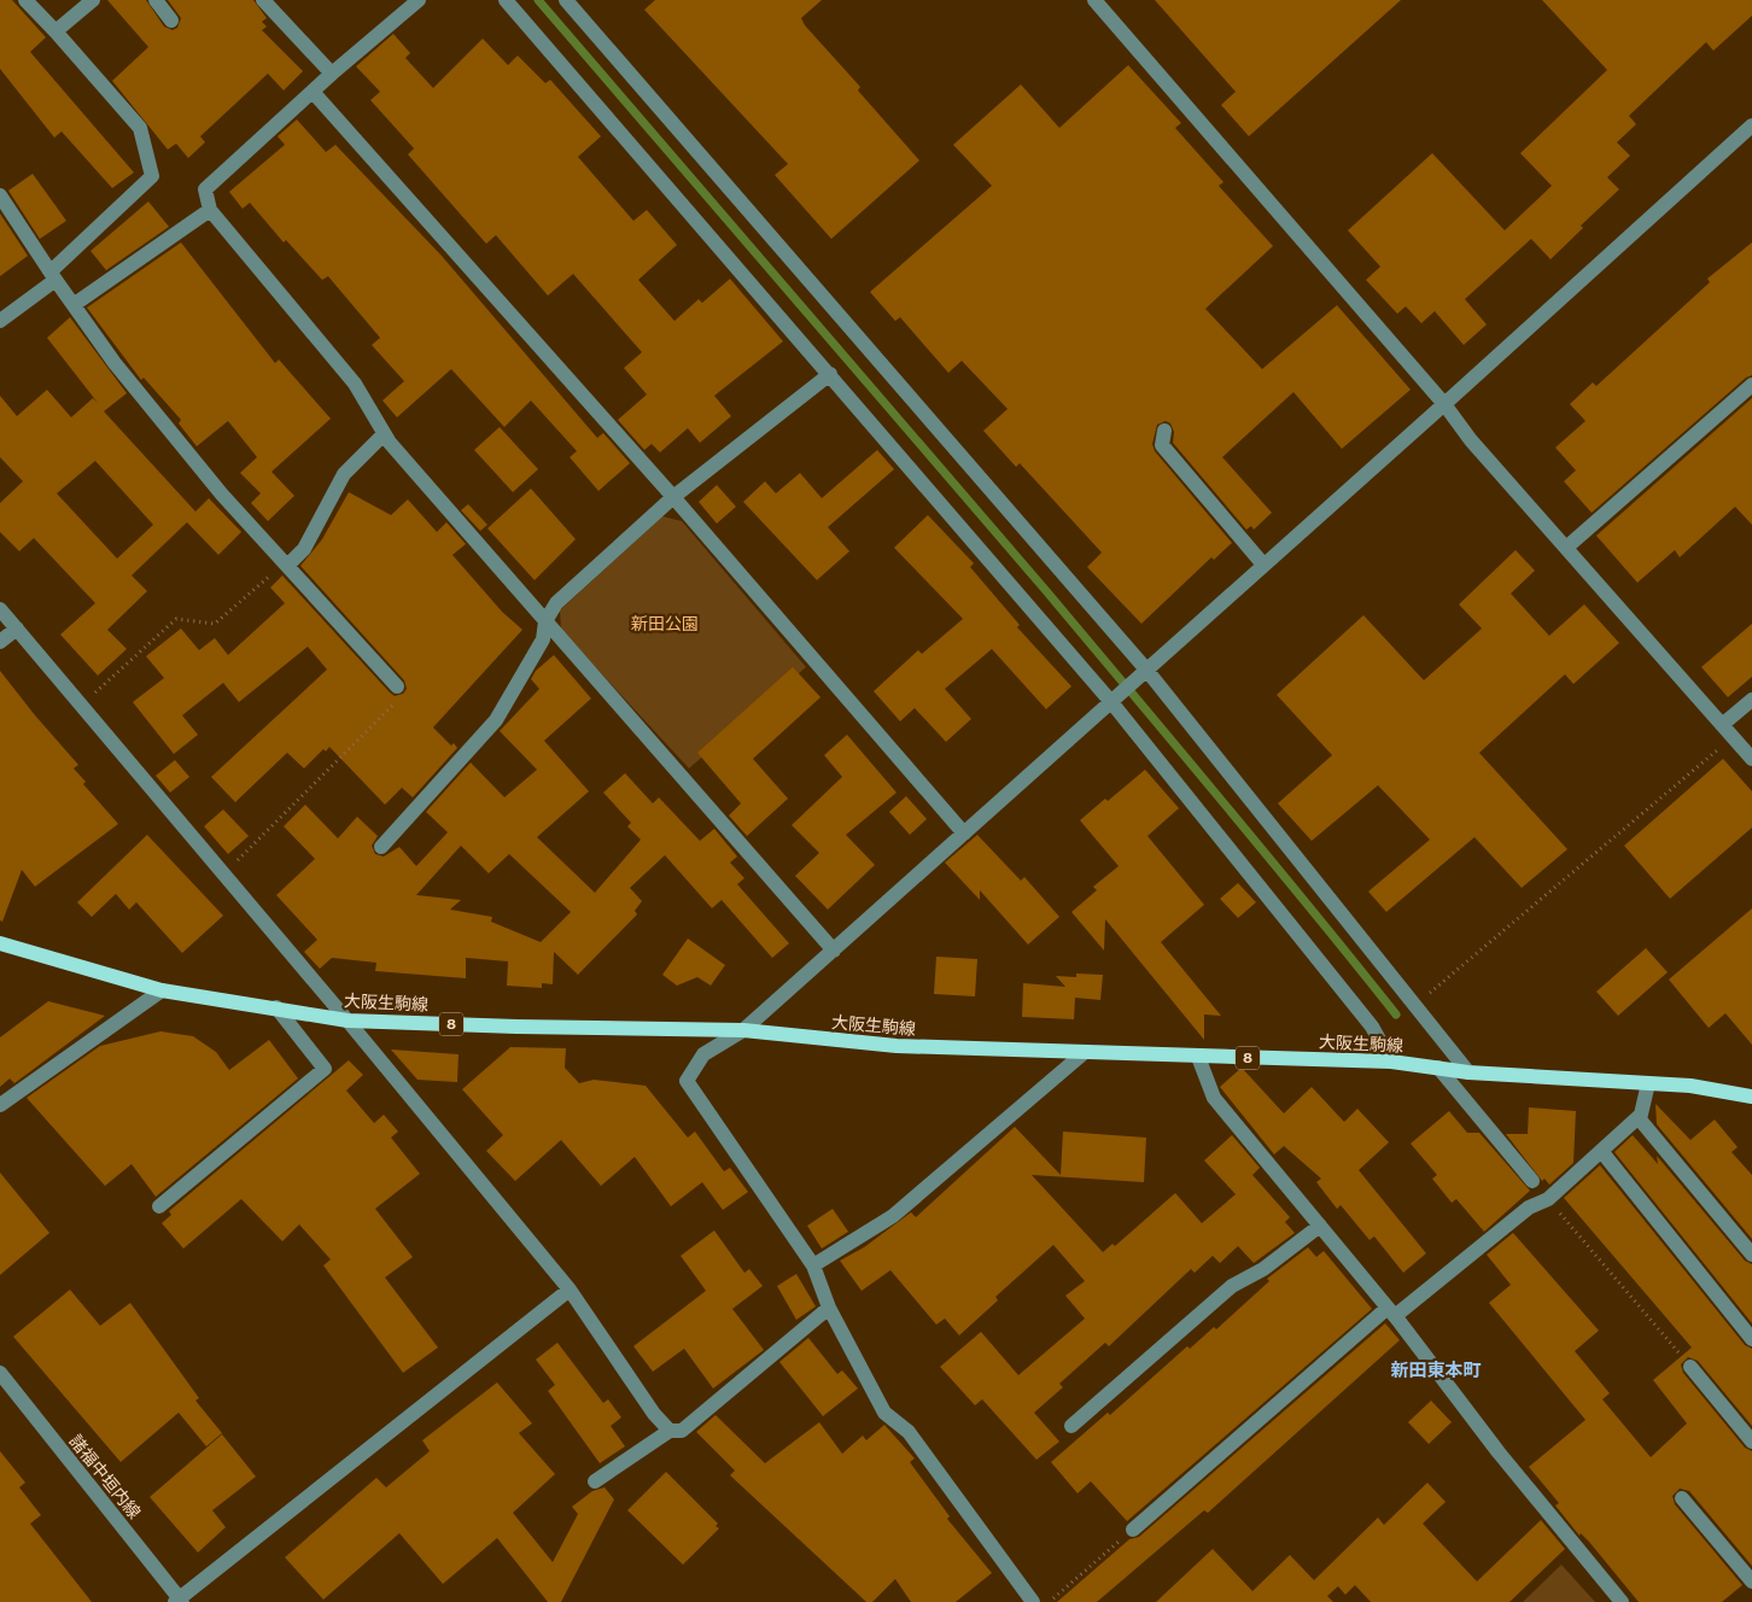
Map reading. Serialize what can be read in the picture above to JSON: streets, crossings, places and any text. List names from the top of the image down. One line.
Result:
{"streets":{"main road":["大阪生駒線","8"],"street":["諸福中垣内線"]},"districts":["新田東本町"],"parks":["新田公園"]}
